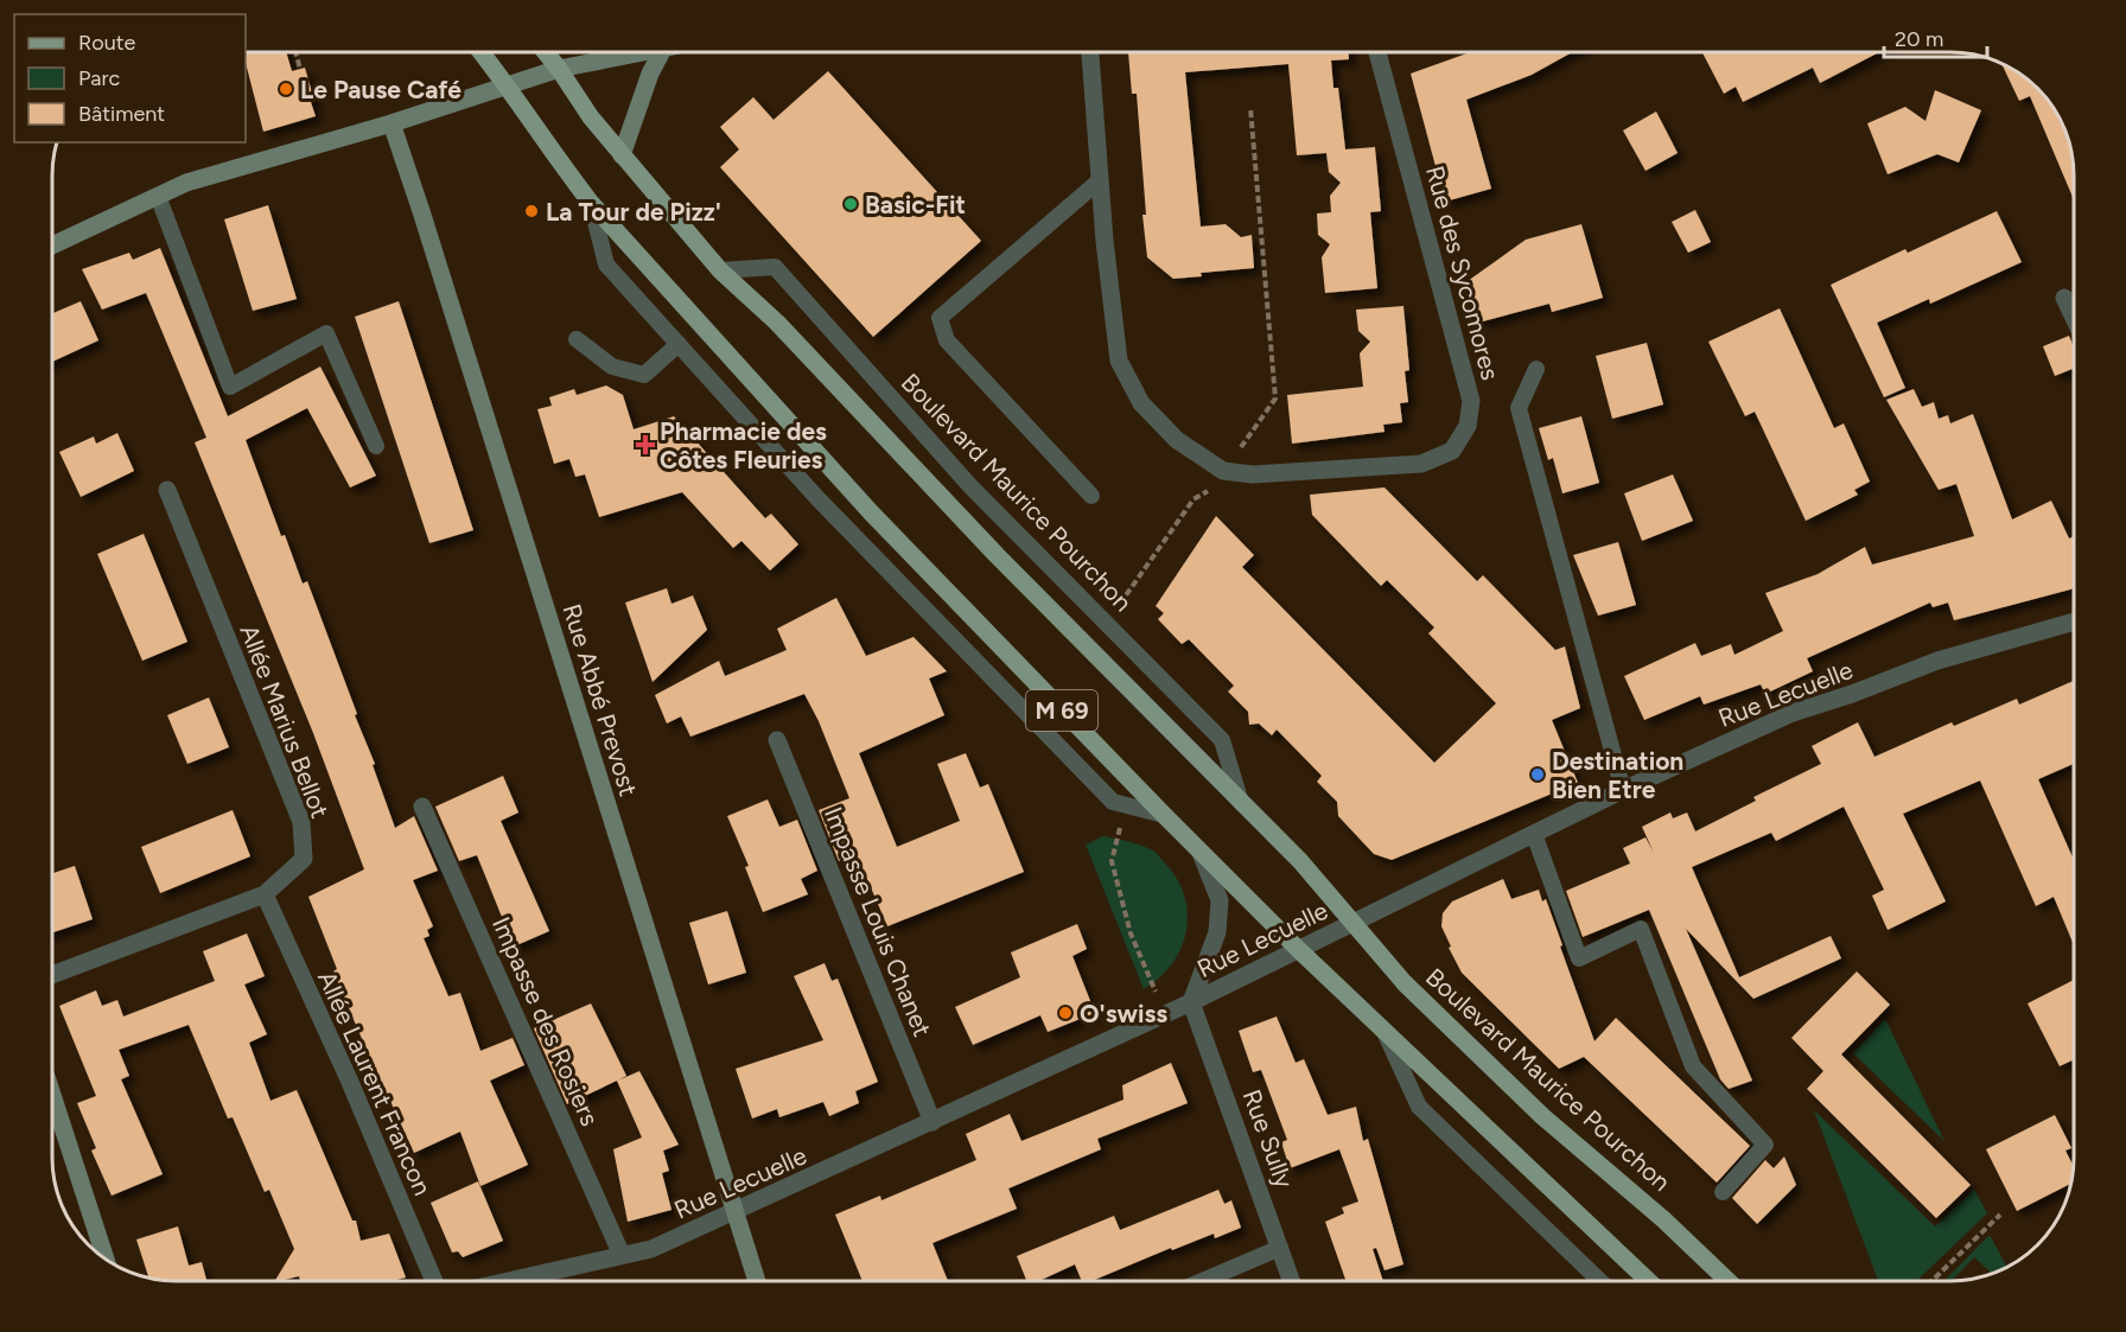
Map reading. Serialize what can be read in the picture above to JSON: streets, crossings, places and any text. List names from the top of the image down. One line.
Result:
{"streets":{"main road":["Boulevard Maurice Pourchon","M 69"],"street":["Rue des Sycomores","Rue Lecuelle","Rue Abbé Prevost","Allée Marius Bellot","Impasse Louis Chanet","Impasse des Rosiers","Allée Laurent Francon","Rue Sully"]},"crossings":[["Boulevard Maurice Pourchon","Rue Lecuelle"],["Boulevard Maurice Pourchon","M 69"],["Rue Lecuelle","Rue Abbé Prevost"],["Rue Lecuelle","M 69"],["Rue Lecuelle","Impasse Louis Chanet"],["Rue Lecuelle","Impasse des Rosiers"],["Rue Lecuelle","Rue Sully"],["Allée Marius Bellot","Allée Laurent Francon"]],"places":{"other":["Le Pause Café","Basic-Fit","La Tour de Pizz'","Destination Bien Etre","O'swiss"],"health":["Pharmacie des Côtes Fleuries"]},"legend":["Route","Parc","Bâtiment"],"scale_bar":"20 m"}
